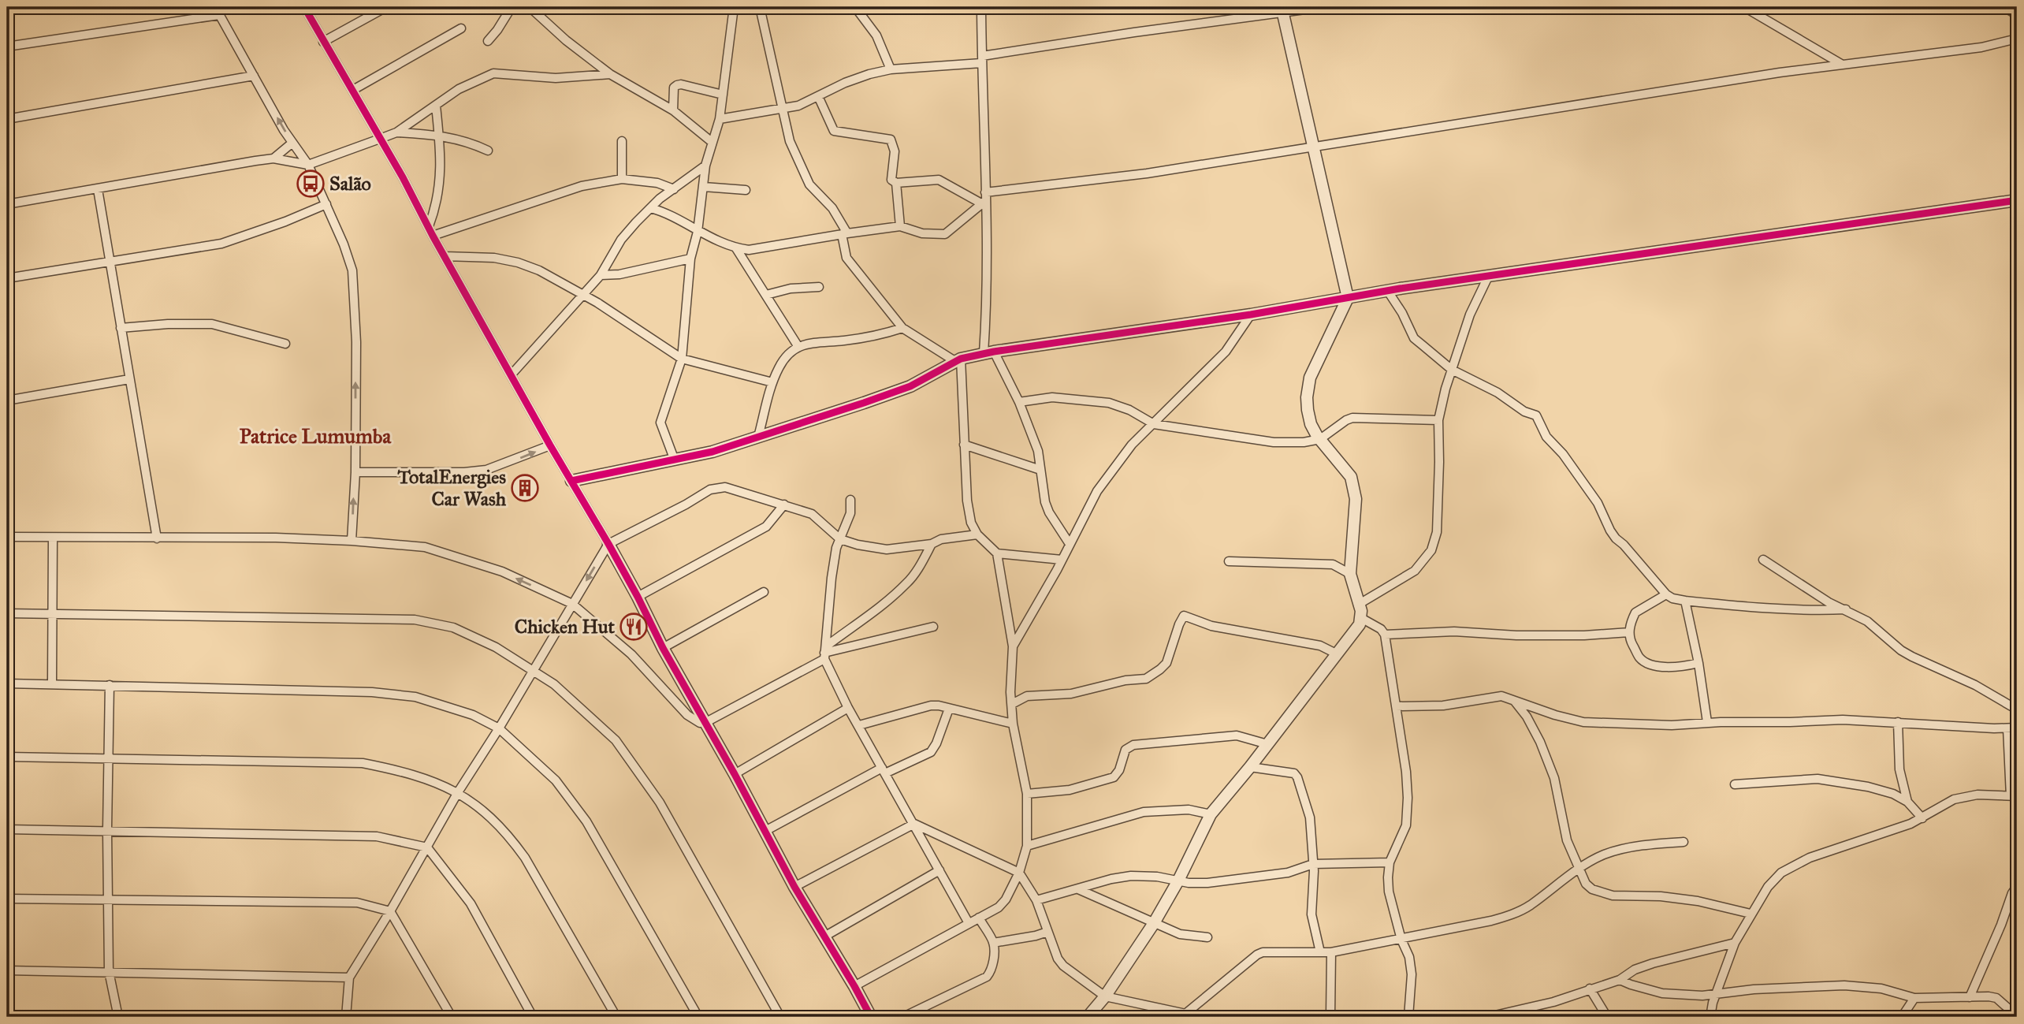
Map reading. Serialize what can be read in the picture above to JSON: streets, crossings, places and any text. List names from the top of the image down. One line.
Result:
{"districts":["Patrice Lumumba"],"places":{"bus stop":["Salão"],"building":["TotalEnergies Car Wash"],"restaurant":["Chicken Hut"]}}
